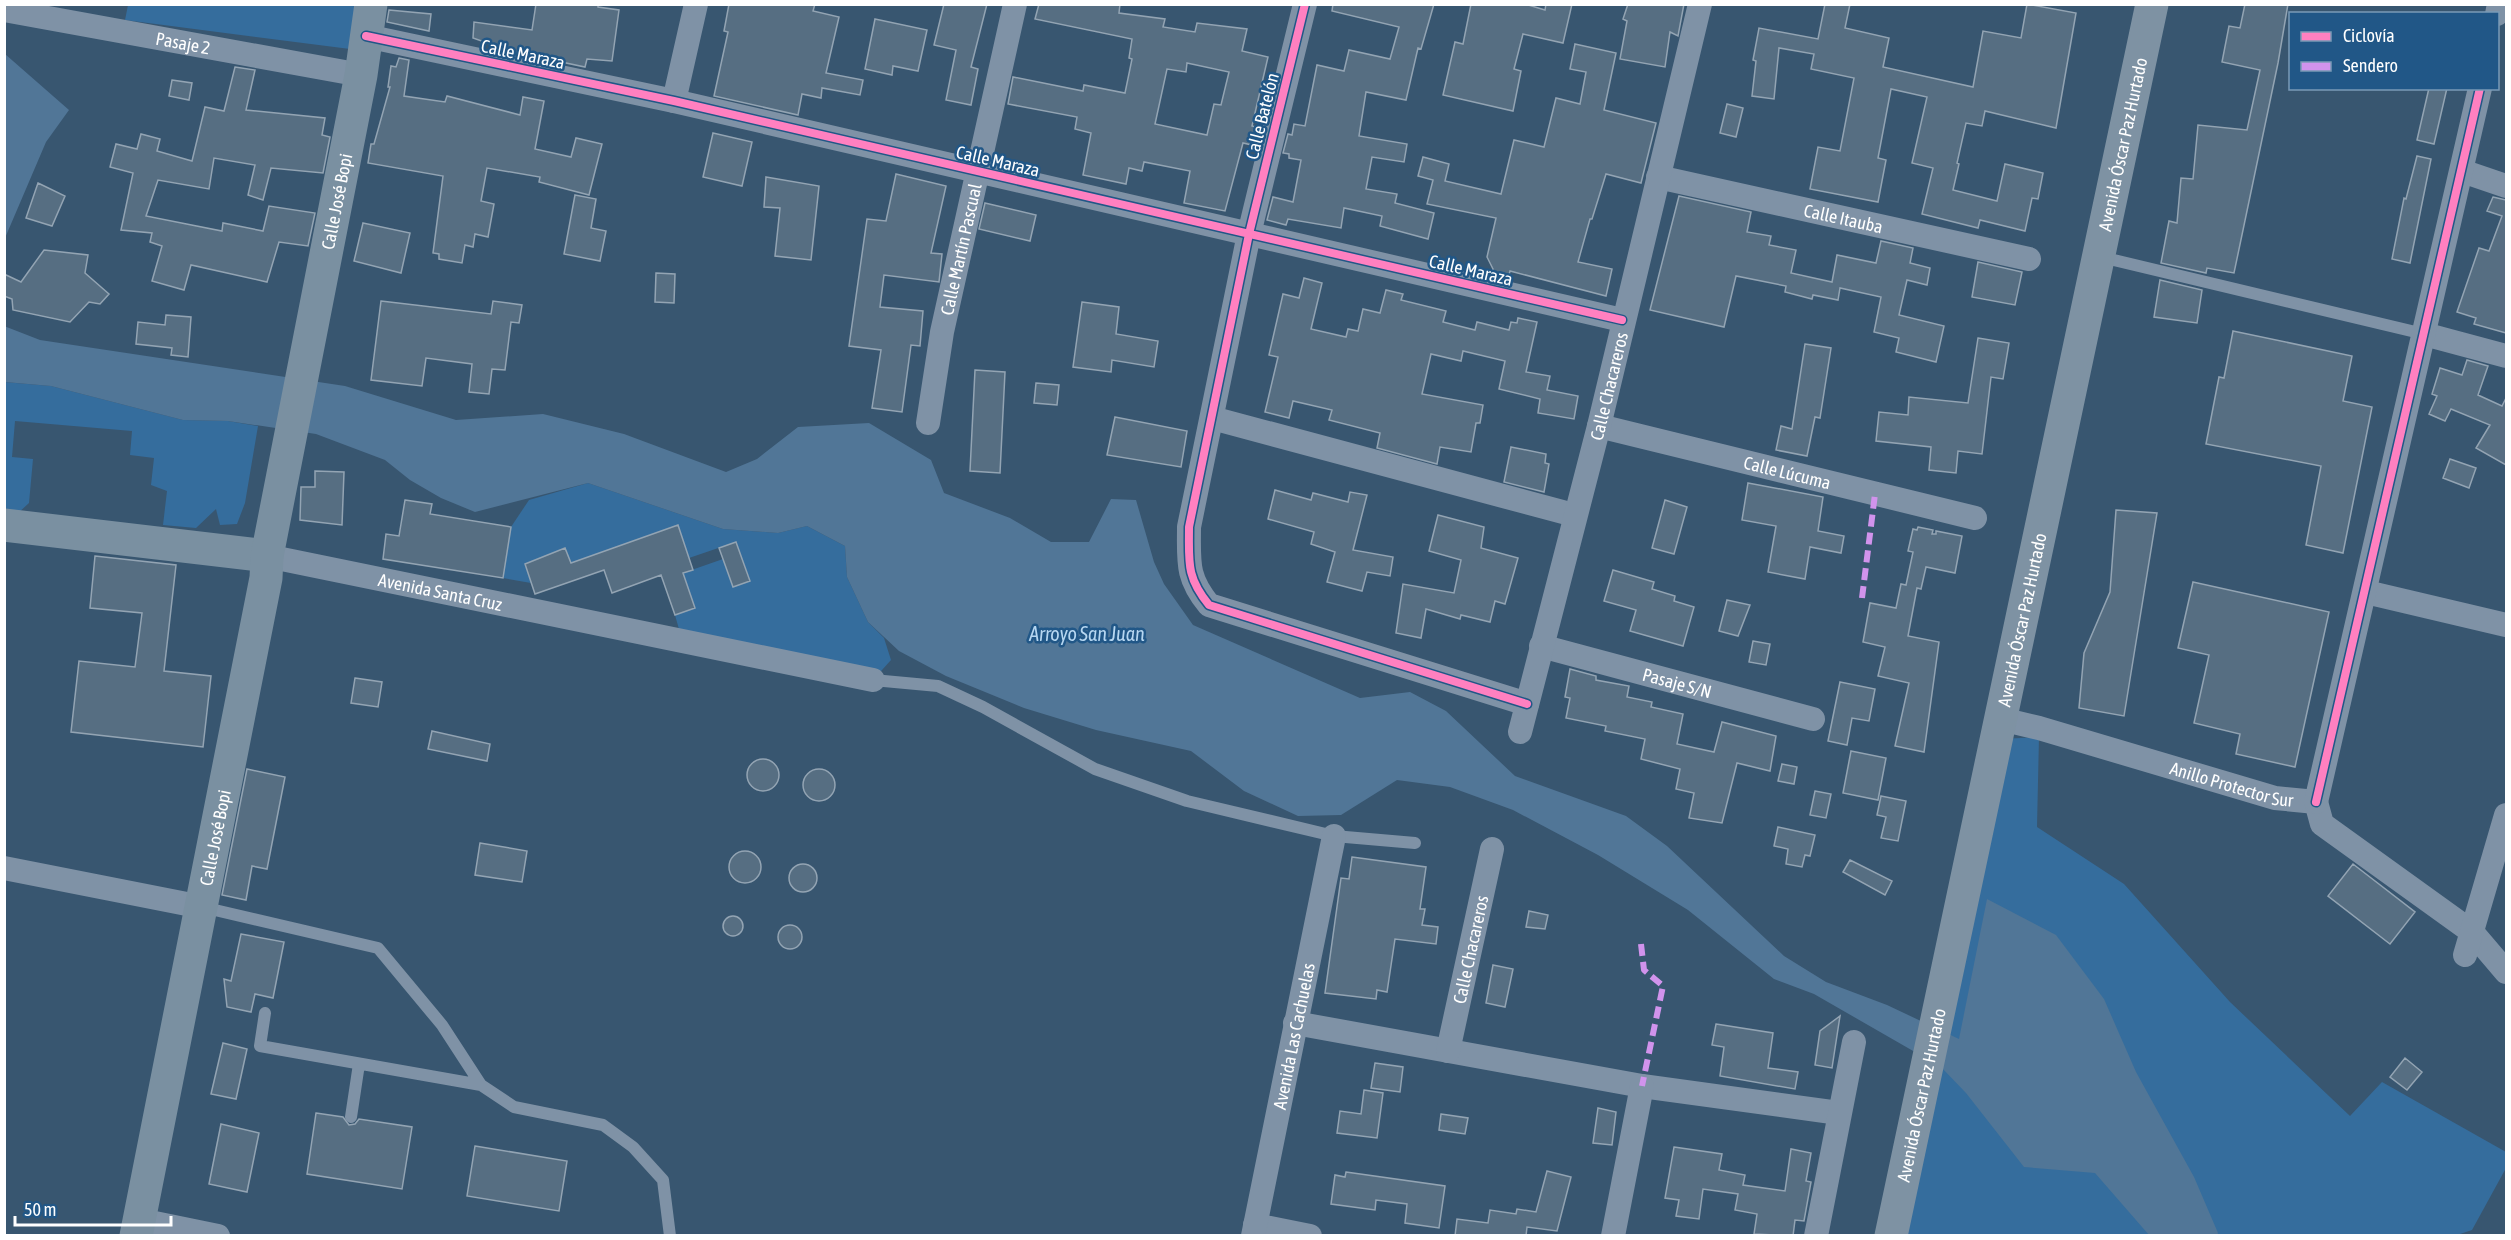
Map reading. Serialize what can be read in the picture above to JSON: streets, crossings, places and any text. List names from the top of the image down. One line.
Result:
{"streets":{"main road":["Avenida Óscar Paz Hurtado","Calle José Bopi","Avenida Santa Cruz"],"street":["Pasaje 2","Calle Maraza","Calle Batelón","Calle Itauba","Calle Martín Pascual","Calle Chacareros","Calle Lúcuma","Pasaje S/N","Anillo Protector Sur","Avenida Las Cachuelas"]},"crossings":[["Pasaje 2","Calle José Bopi"],["Calle Maraza","Calle Batelón"],["Calle Maraza","Calle José Bopi"],["Calle Maraza","Calle Martín Pascual"],["Calle Maraza","Calle Chacareros"],["Calle Batelón","Calle Chacareros"],["Avenida Óscar Paz Hurtado","Anillo Protector Sur"],["Calle José Bopi","Avenida Santa Cruz"],["Calle Itauba","Calle Chacareros"],["Calle Chacareros","Calle Lúcuma"],["Calle Chacareros","Pasaje S/N"]],"water":["Arroyo San Juan"],"legend":["Ciclovía","Sendero"],"scale_bar":"50 m"}
